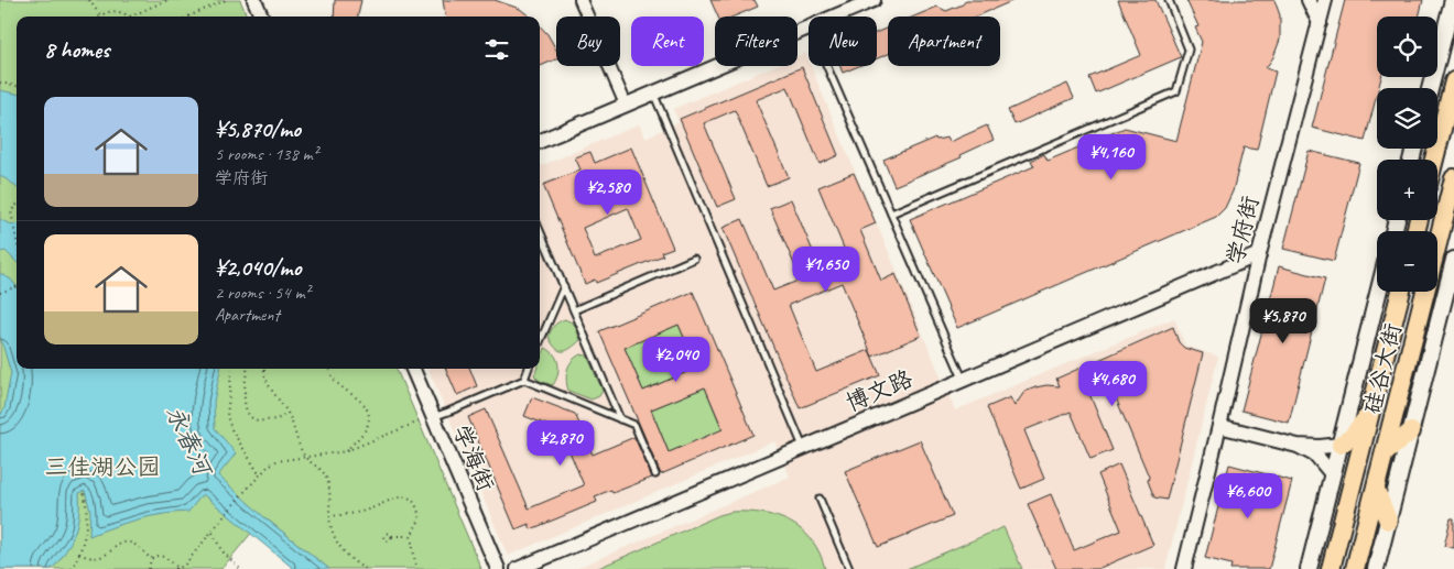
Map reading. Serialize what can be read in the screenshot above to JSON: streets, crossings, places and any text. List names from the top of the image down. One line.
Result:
{"streets":{"main road":["硅谷大街"],"street":["学府街","博文路","学海街"]},"crossings":[["学府街","博文路"]],"water":["永春河"],"parks":["三佳湖公园"],"page":{"map_buttons":["+","−"],"chip":["Buy","Rent","Filters","New","Apartment"],"heading":"8 homes","list":[{"name":"¥5,870/mo","note":"5 rooms · 138 m² · 学府街"},{"name":"¥2,040/mo","note":"2 rooms · 54 m² · Apartment"}],"price":["¥4,160","¥2,580","¥1,650","¥5,870","¥2,040","¥4,680","¥2,870","¥6,600"]}}
